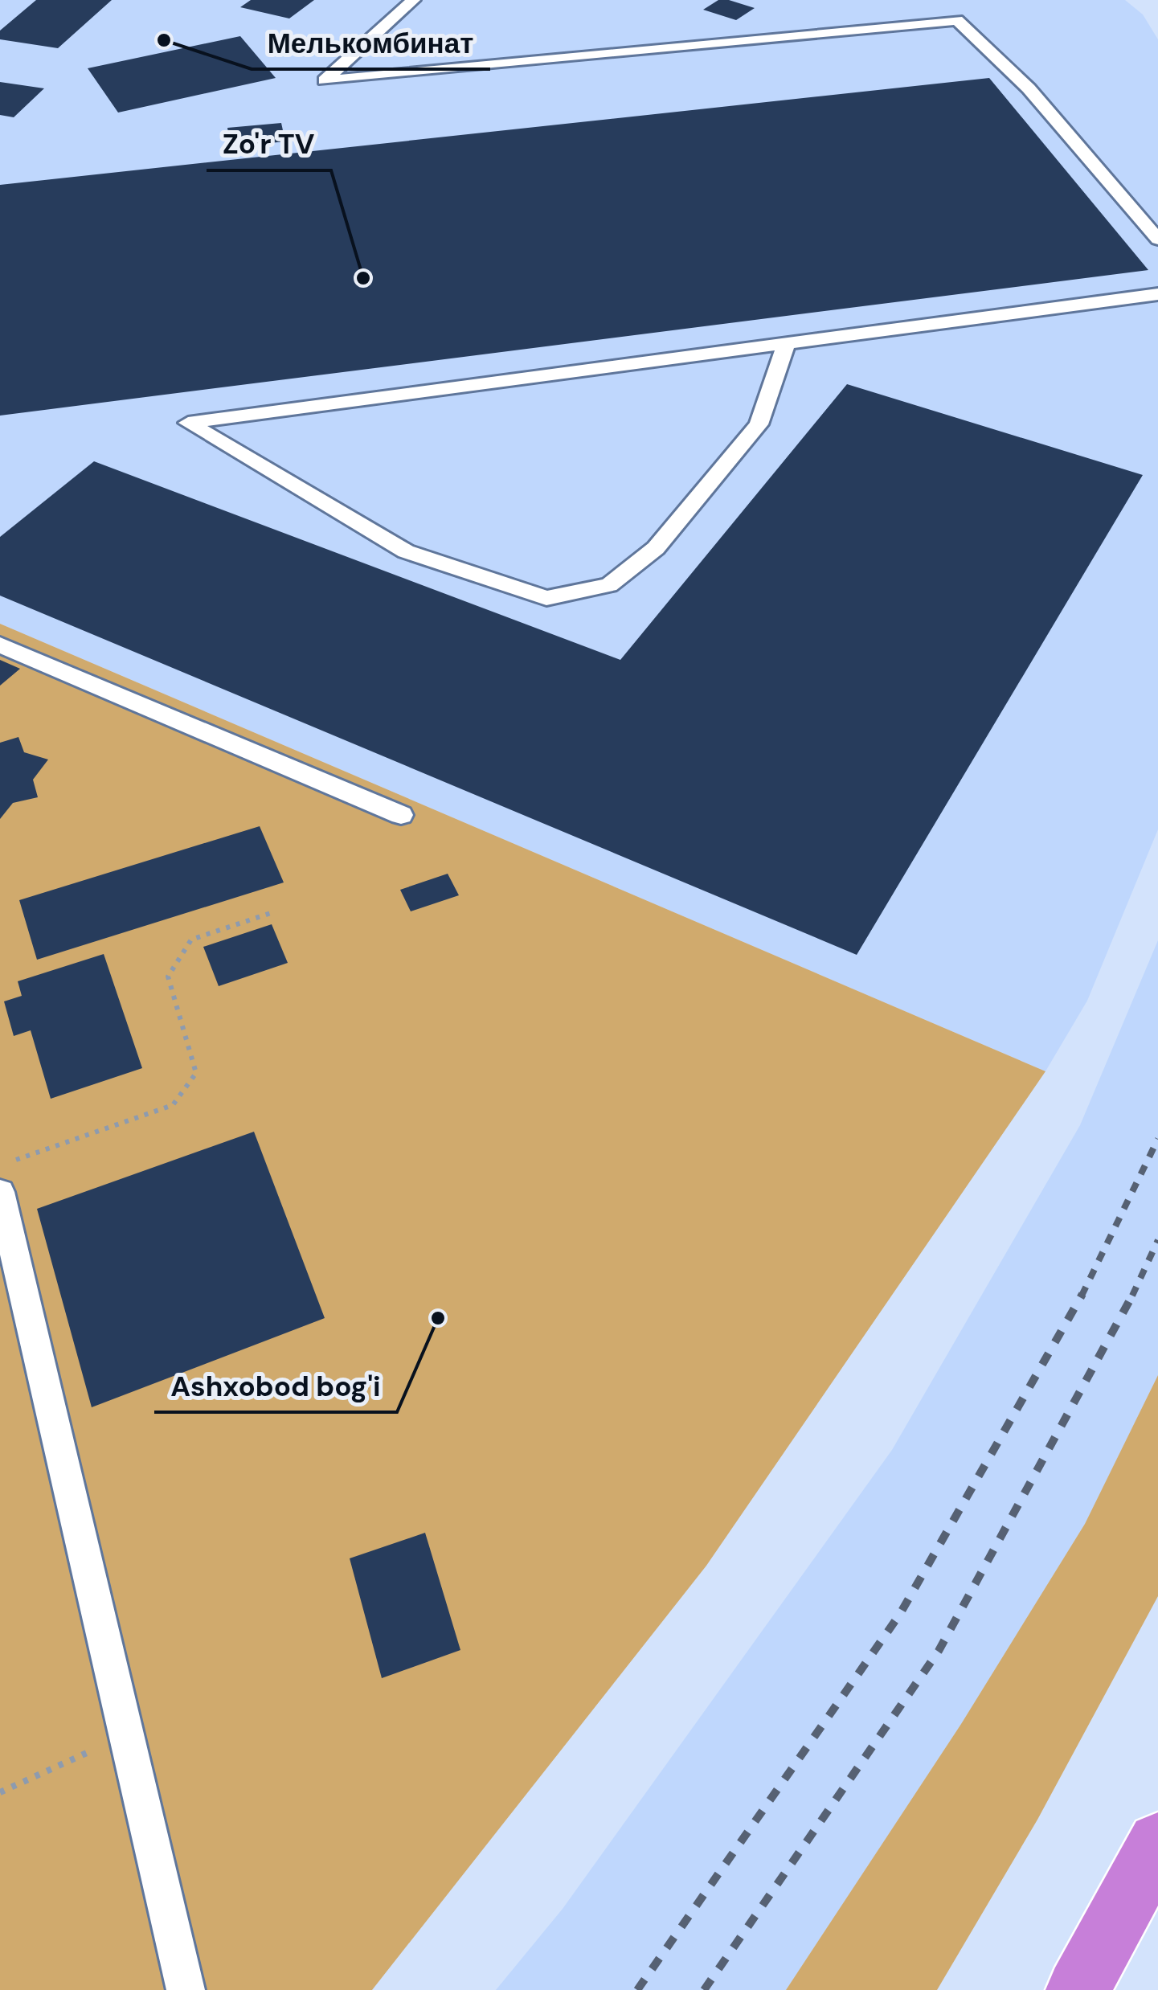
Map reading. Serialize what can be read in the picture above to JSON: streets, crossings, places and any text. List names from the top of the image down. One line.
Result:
{"places":["Мелькомбинат","Zo'r TV","Ashxobod bog'i"]}
